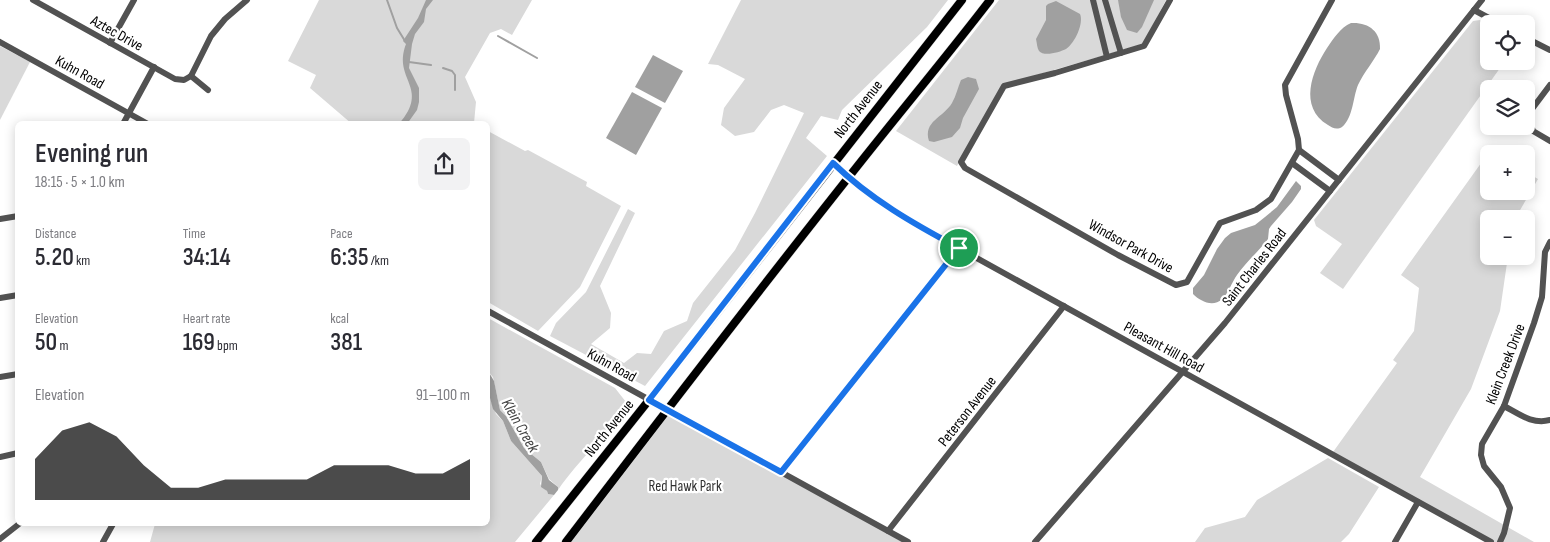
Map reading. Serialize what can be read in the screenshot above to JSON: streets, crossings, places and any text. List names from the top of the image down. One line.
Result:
{"streets":{"main road":["North Avenue"],"street":["Aztec Drive","Kuhn Road","Windsor Park Drive","Saint Charles Road","Pleasant Hill Road","Klein Creek Drive","Peterson Avenue"]},"crossings":[["Kuhn Road","North Avenue"],["Kuhn Road","Peterson Avenue"],["North Avenue","Pleasant Hill Road"],["Saint Charles Road","Pleasant Hill Road"],["Pleasant Hill Road","Peterson Avenue"]],"water":["Klein Creek"],"parks":["Red Hawk Park"],"page":{"map_buttons":["+","−"],"heading":["Evening run","18:15 · 5 × 1.0 km"],"stats":[["Distance","5.20 km"],["Time","34:14"],["Pace","6:35 /km"],["Elevation","50 m"],["Heart rate","169 bpm"],["kcal","381"]],"chart":["Elevation","91–100 m"]}}
